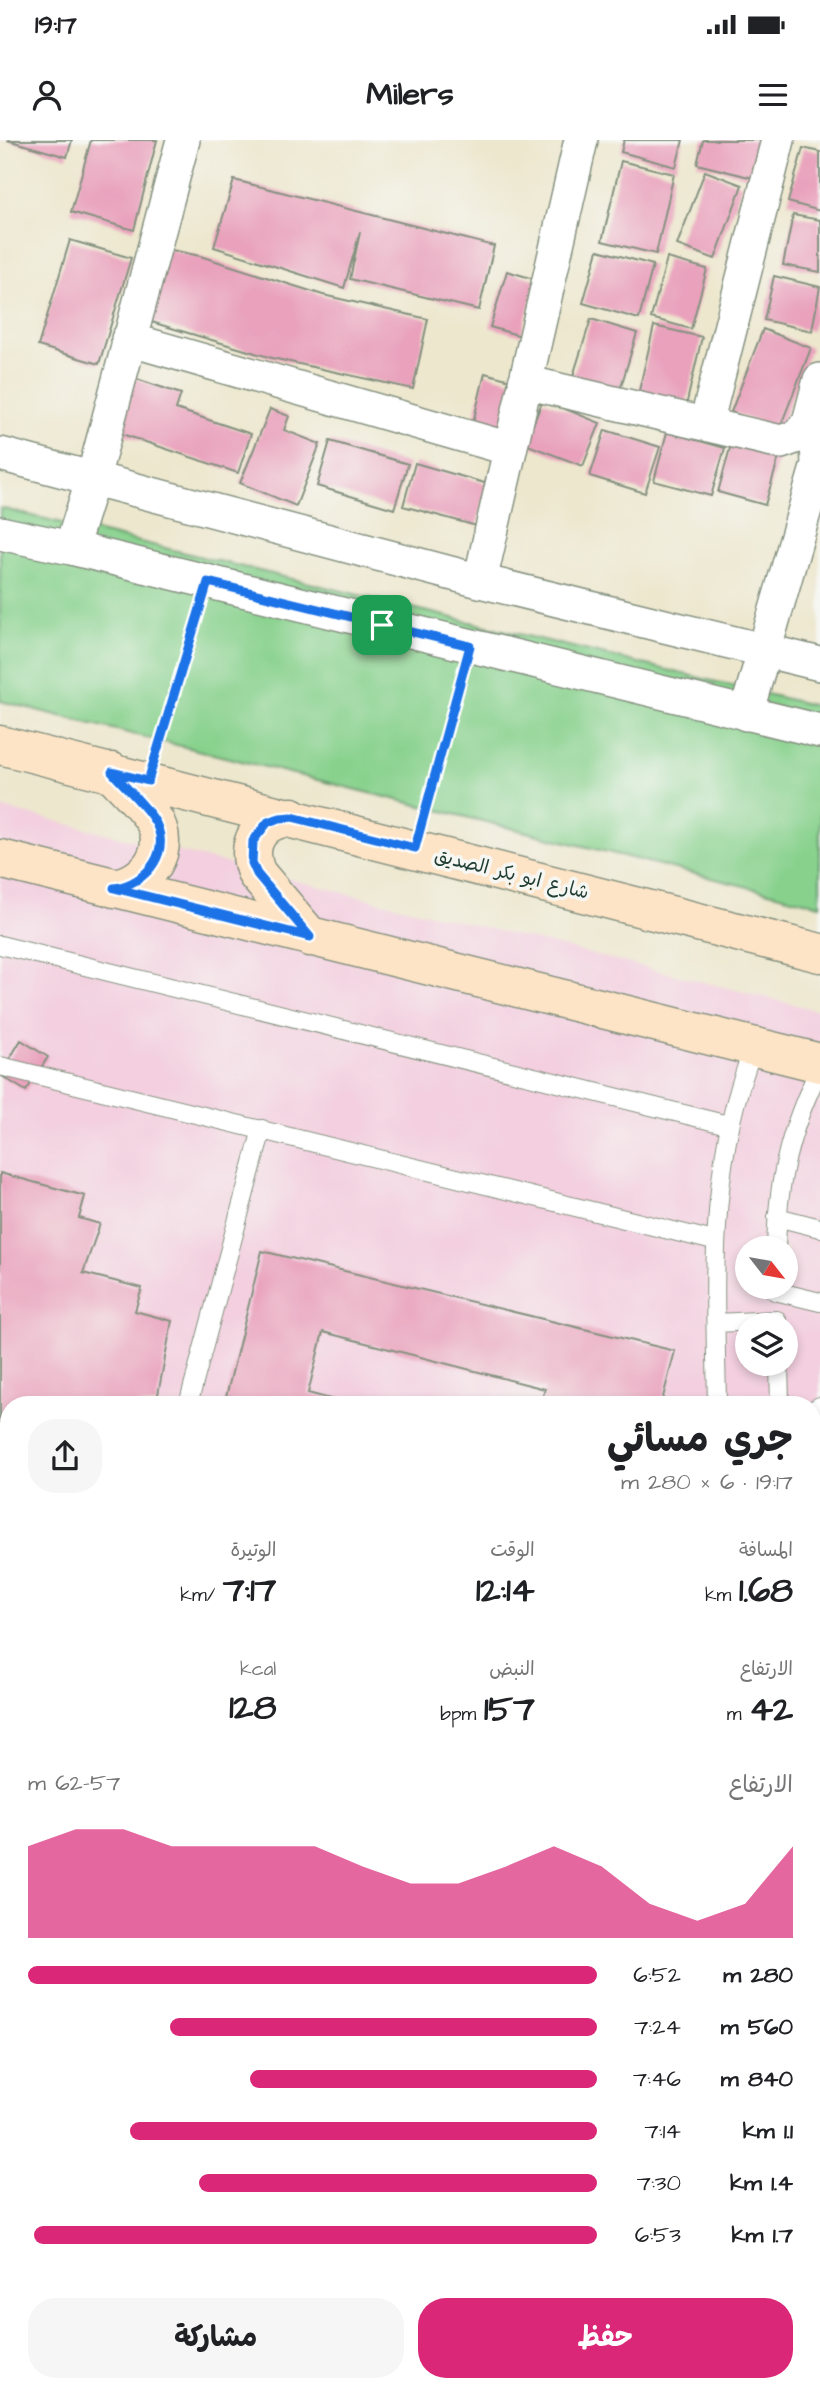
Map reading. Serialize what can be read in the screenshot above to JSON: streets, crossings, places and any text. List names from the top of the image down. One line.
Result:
{"streets":{"main road":["شارع ابو بكر الصديق"]},"north":"bottom right","page":{"status":"19:17","header":"Milers","heading":["جري مسائي","19:17 · 6 × 280 m"],"stats":[["المسافة","1.68 km"],["الوقت","12:14"],["الوتيرة","7:17 /km"],["الارتفاع","42 m"],["النبض","157 bpm"],["kcal","128"]],"chart":["الارتفاع","57–62 m"],"list":[{"name":"280 m","note":"6:52"},{"name":"560 m","note":"7:24"},{"name":"840 m","note":"7:46"},{"name":"1.1 km","note":"7:14"},{"name":"1.4 km","note":"7:30"},{"name":"1.7 km","note":"6:53"}],"buttons":["حفظ","مشاركة"]}}
